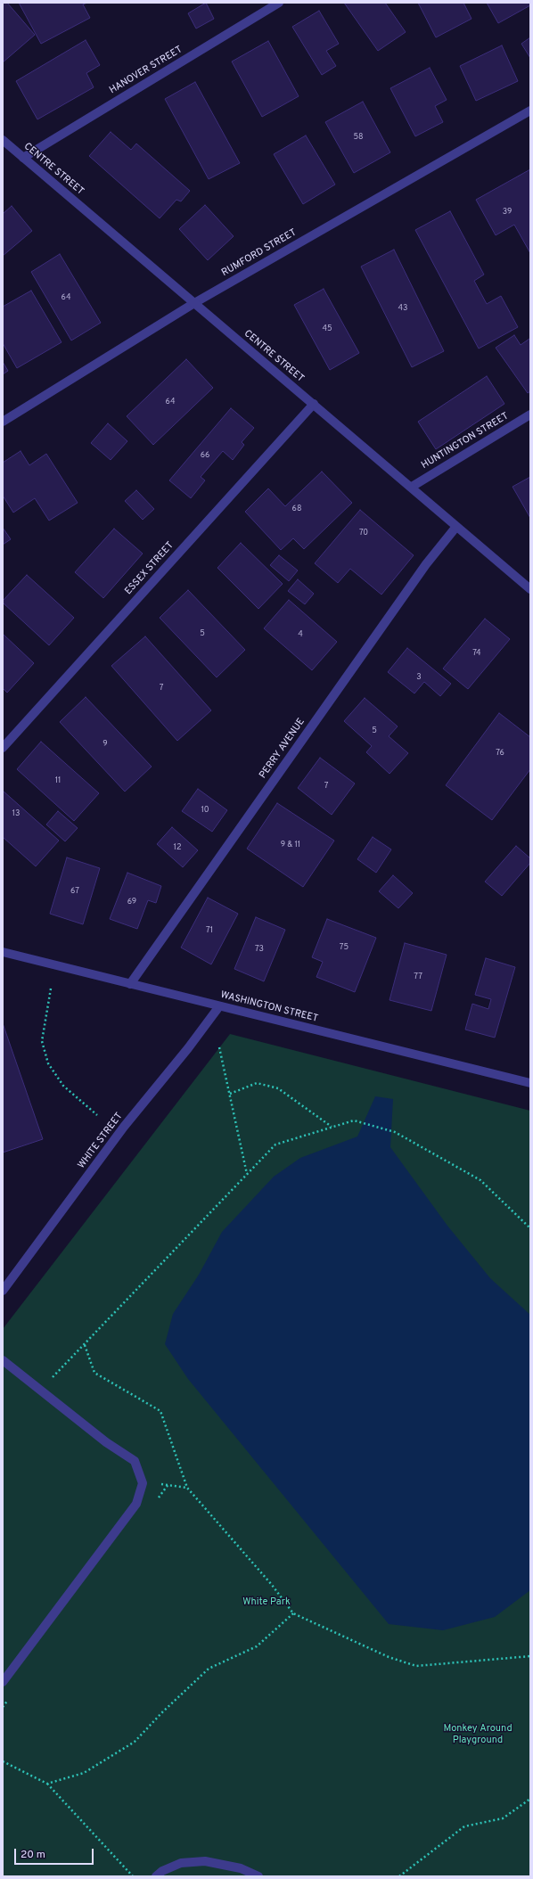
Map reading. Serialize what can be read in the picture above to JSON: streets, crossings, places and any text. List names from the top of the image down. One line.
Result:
{"streets":{"street":["HANOVER STREET","CENTRE STREET","RUMFORD STREET","HUNTINGTON STREET","ESSEX STREET","PERRY AVENUE","WASHINGTON STREET","WHITE STREET"]},"crossings":[["HANOVER STREET","CENTRE STREET"],["CENTRE STREET","RUMFORD STREET"],["CENTRE STREET","HUNTINGTON STREET"],["CENTRE STREET","ESSEX STREET"],["CENTRE STREET","PERRY AVENUE"],["PERRY AVENUE","WASHINGTON STREET"],["WASHINGTON STREET","WHITE STREET"]],"parks":["White Park","Monkey Around Playground"],"house_numbers":["58","39","64","43","45","64","66","68","70","5","4","74","3","7","5","9","76","11","7","10","13","9 & 11","12","67","69","71","75","73","77"],"scale_bar":"20 m"}
